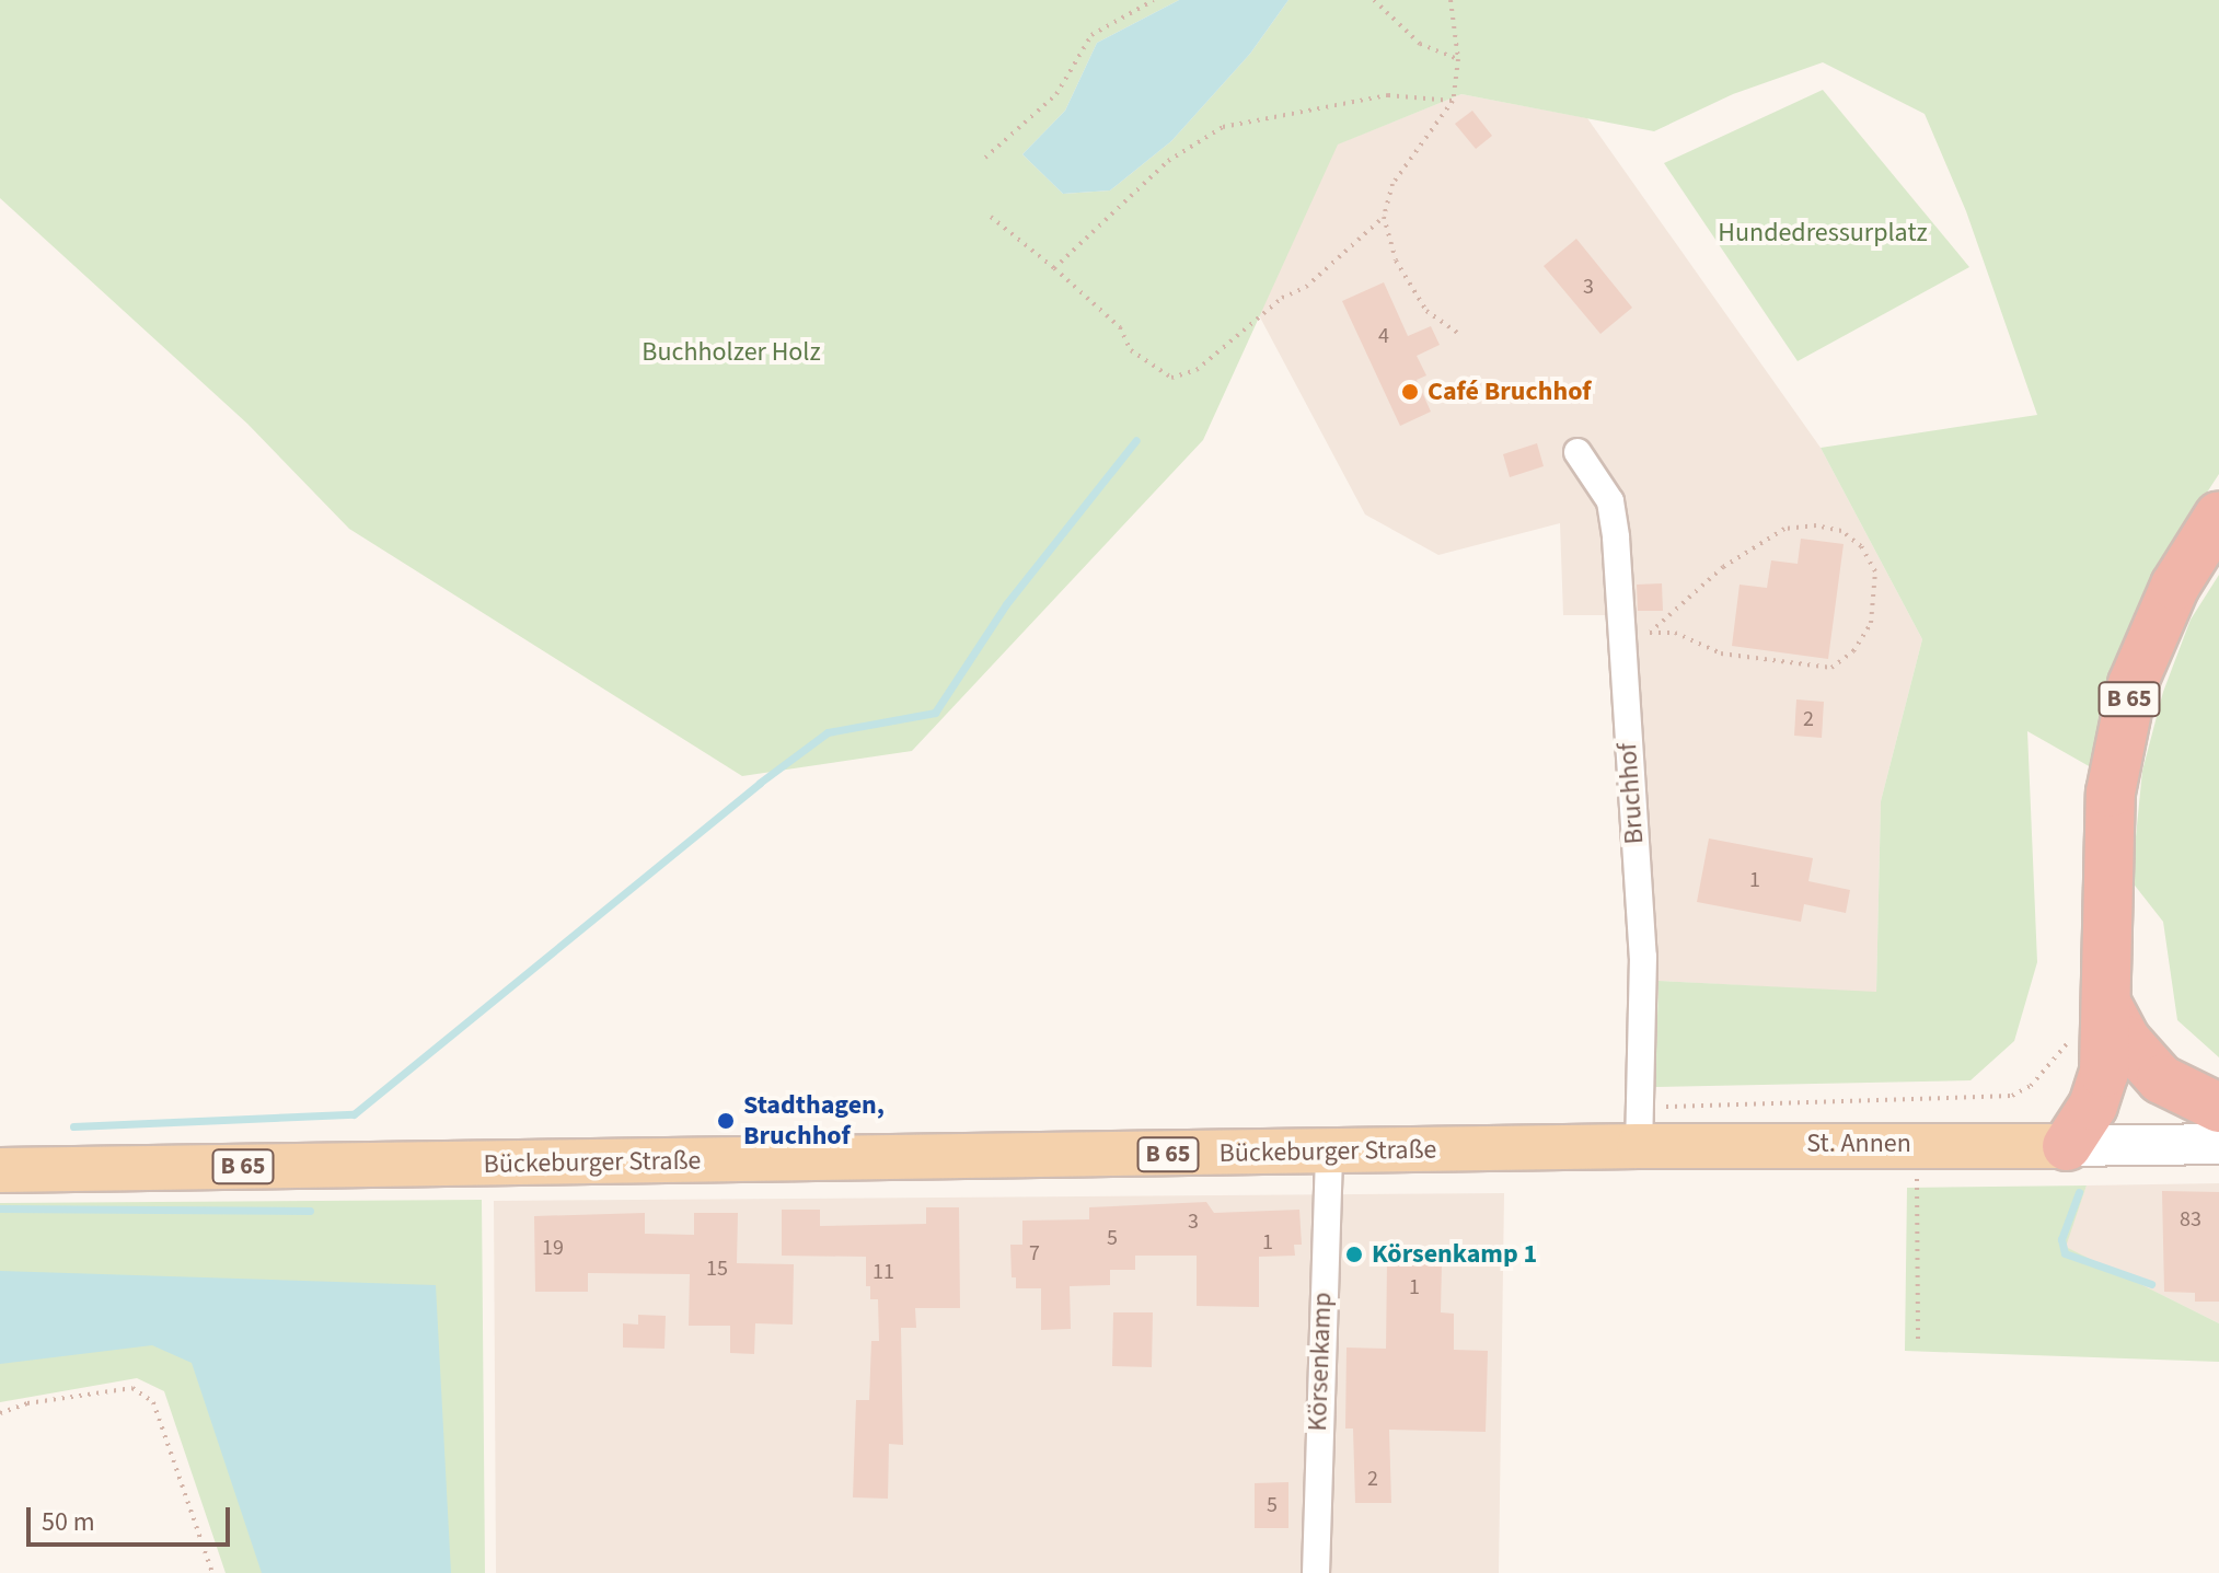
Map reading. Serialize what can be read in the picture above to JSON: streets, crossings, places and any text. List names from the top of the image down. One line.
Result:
{"streets":{"highway":["B 65"],"main road":["St. Annen","Bückeburger Straße"],"street":["Bruchhof","Körsenkamp"]},"crossings":[["B 65","St. Annen"],["Bruchhof","St. Annen"],["St. Annen","Bückeburger Straße"],["Bückeburger Straße","Körsenkamp"]],"parks":["Hundedressurplatz","Buchholzer Holz"],"places":["Café Bruchhof","Stadthagen, Bruchhof","Körsenkamp 1"],"house_numbers":["3","4","2","1","83","3","5","1","19","7","15","11","1","2","5"],"scale_bar":"50 m"}
